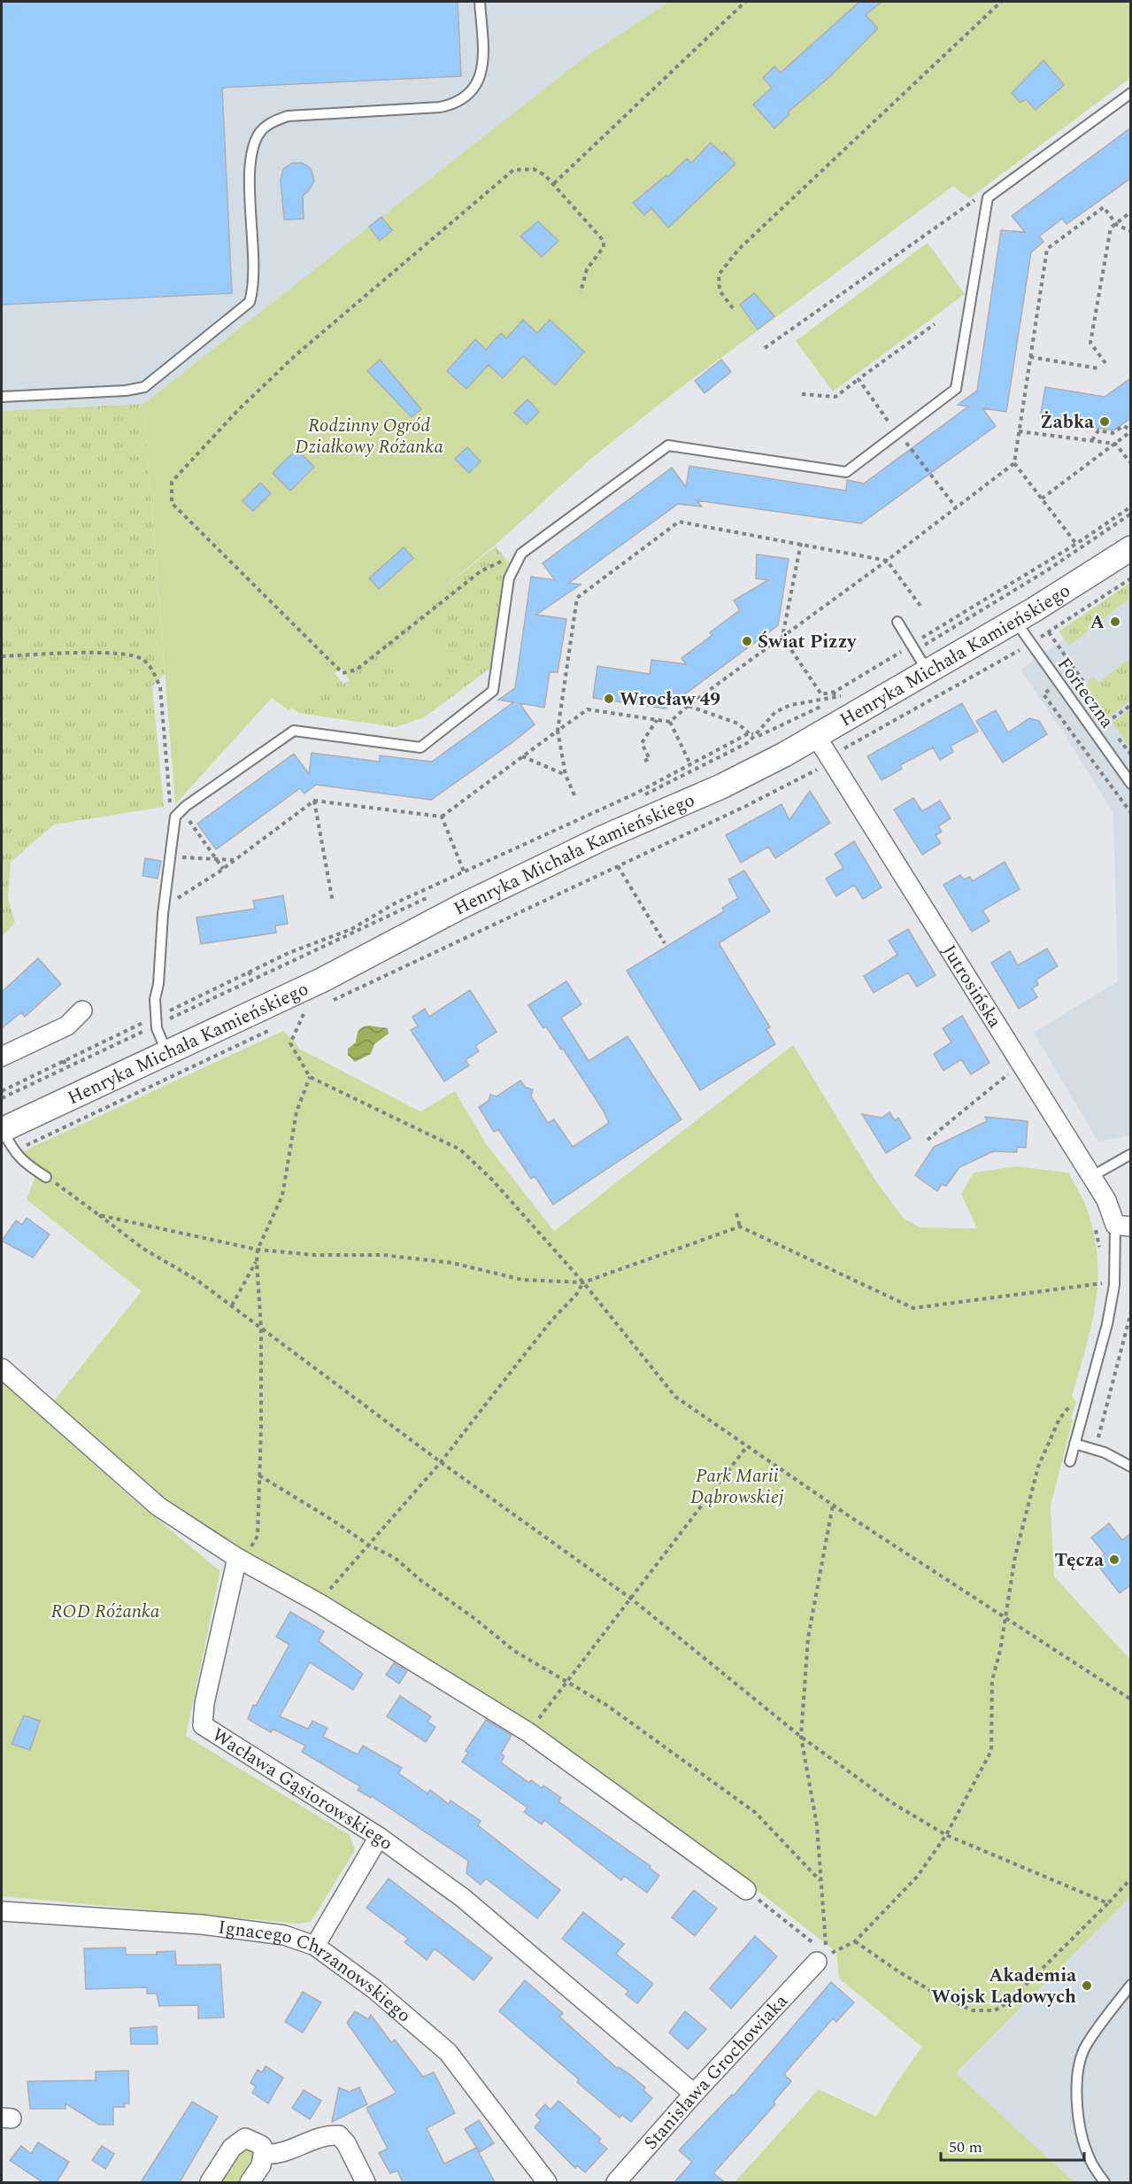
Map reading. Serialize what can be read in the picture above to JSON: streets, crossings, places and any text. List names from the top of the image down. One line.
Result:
{"streets":{"street":["Henryka Michała Kamieńskiego","Jutrosińska","Wacława Gąsiorowskiego","Ignacego Chrzanowskiego","Stanisława Grochowiaka"],"lane":["Forteczna"]},"crossings":[["Henryka Michała Kamieńskiego","Forteczna"],["Henryka Michała Kamieńskiego","Jutrosińska"],["Wacława Gąsiorowskiego","Stanisława Grochowiaka"]],"parks":["Rodzinny Ogród Działkowy Różanka","Park Marii Dąbrowskiej","ROD Różanka"],"places":["Żabka","A","Świat Pizzy","Wrocław 49","Tęcza","Akademia Wojsk Lądowych"],"scale_bar":"50 m"}
